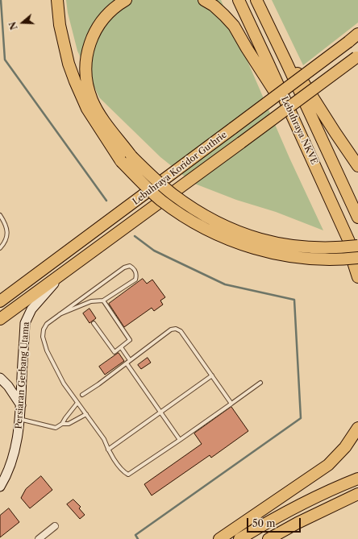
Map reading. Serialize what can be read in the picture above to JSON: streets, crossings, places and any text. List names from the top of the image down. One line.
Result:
{"streets":{"highway":["Lebuhraya NKVE","Lebuhraya Koridor Guthrie"],"main road":["Persiaran Gerbang Utama"]},"crossings":[["Lebuhraya Koridor Guthrie","Persiaran Gerbang Utama"]],"scale_bar":"50 m","north":"left"}
